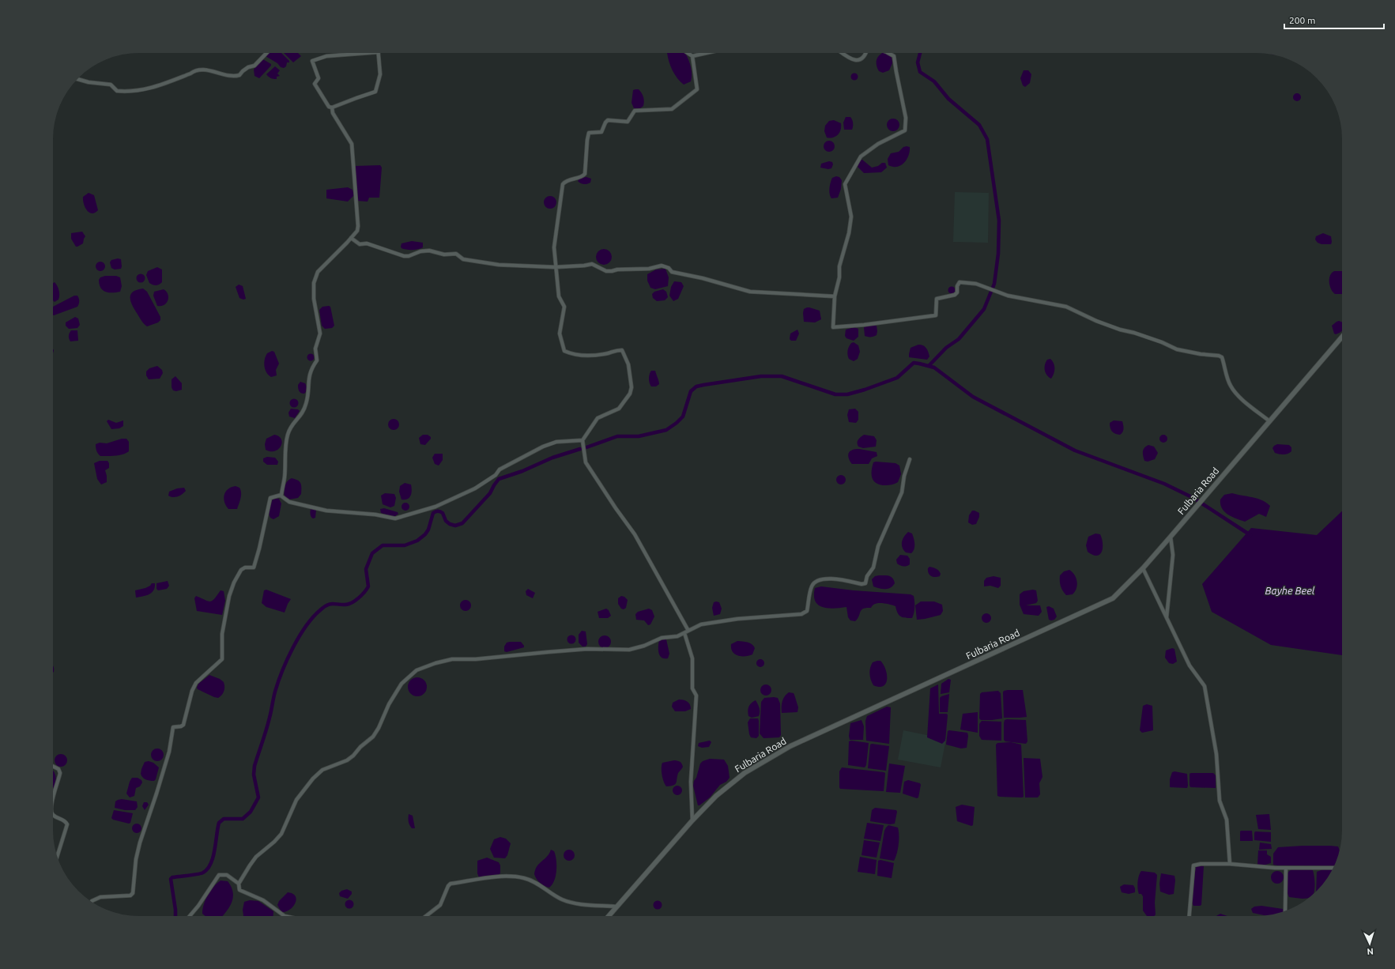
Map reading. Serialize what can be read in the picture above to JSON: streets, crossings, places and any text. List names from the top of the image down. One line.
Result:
{"streets":{"main road":["Fulbaria Road"]},"water":["Bayhe Beel"],"scale_bar":"200 m","north":"bottom"}
